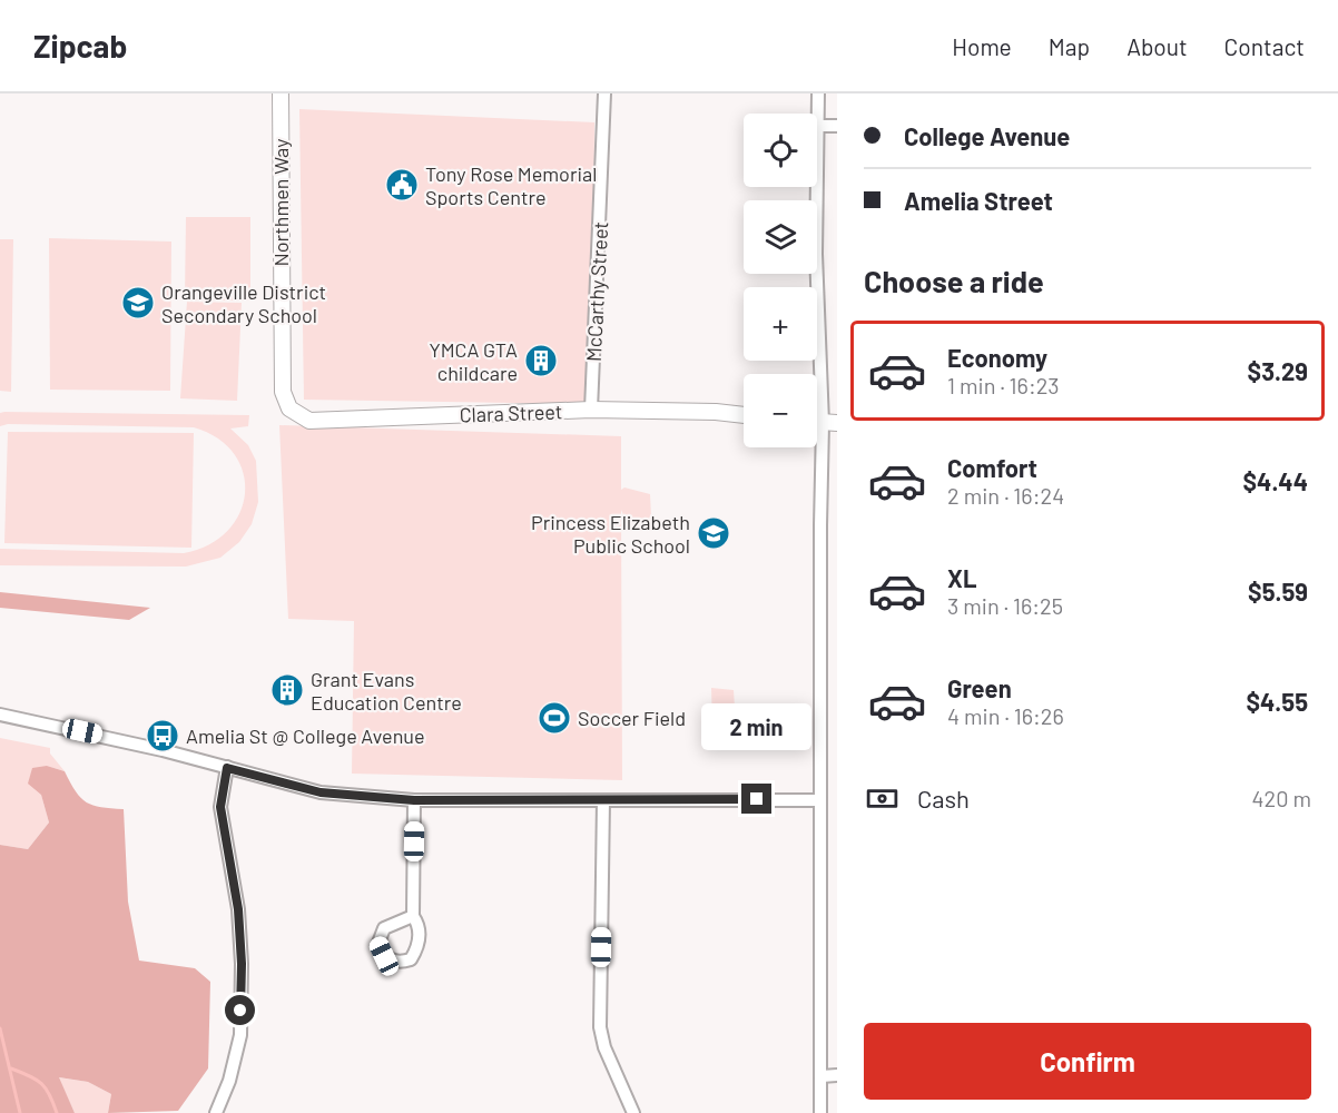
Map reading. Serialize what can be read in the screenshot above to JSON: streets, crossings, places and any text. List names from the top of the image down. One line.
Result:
{"streets":{"street":["Northmen Way","McCarthy Street","Clara Street"]},"crossings":[["Northmen Way","Clara Street"],["McCarthy Street","Clara Street"]],"places":{"public building":["Tony Rose Memorial Sports Centre"],"school or university":["Orangeville District Secondary School","Princess Elizabeth Public School"],"building":["YMCA GTA childcare","Grant Evans Education Centre"],"sports":["Soccer Field"],"bus stop":["Amelia St @ College Avenue"]},"page":{"header":"Zipcab","nav":["Home","Map","About","Contact"],"banner":["College Avenue","Amelia Street"],"map_buttons":["+","−"],"heading":"Choose a ride","list":[{"name":"Economy","note":"1 min · 16:23","value":"$3.29"},{"name":"Comfort","note":"2 min · 16:24","value":"$4.44"},{"name":"XL","note":"3 min · 16:25","value":"$5.59"},{"name":"Green","note":"4 min · 16:26","value":"$4.55"}],"bubble":"2 min","pay":["Cash","420 m"],"buttons":"Confirm"}}
